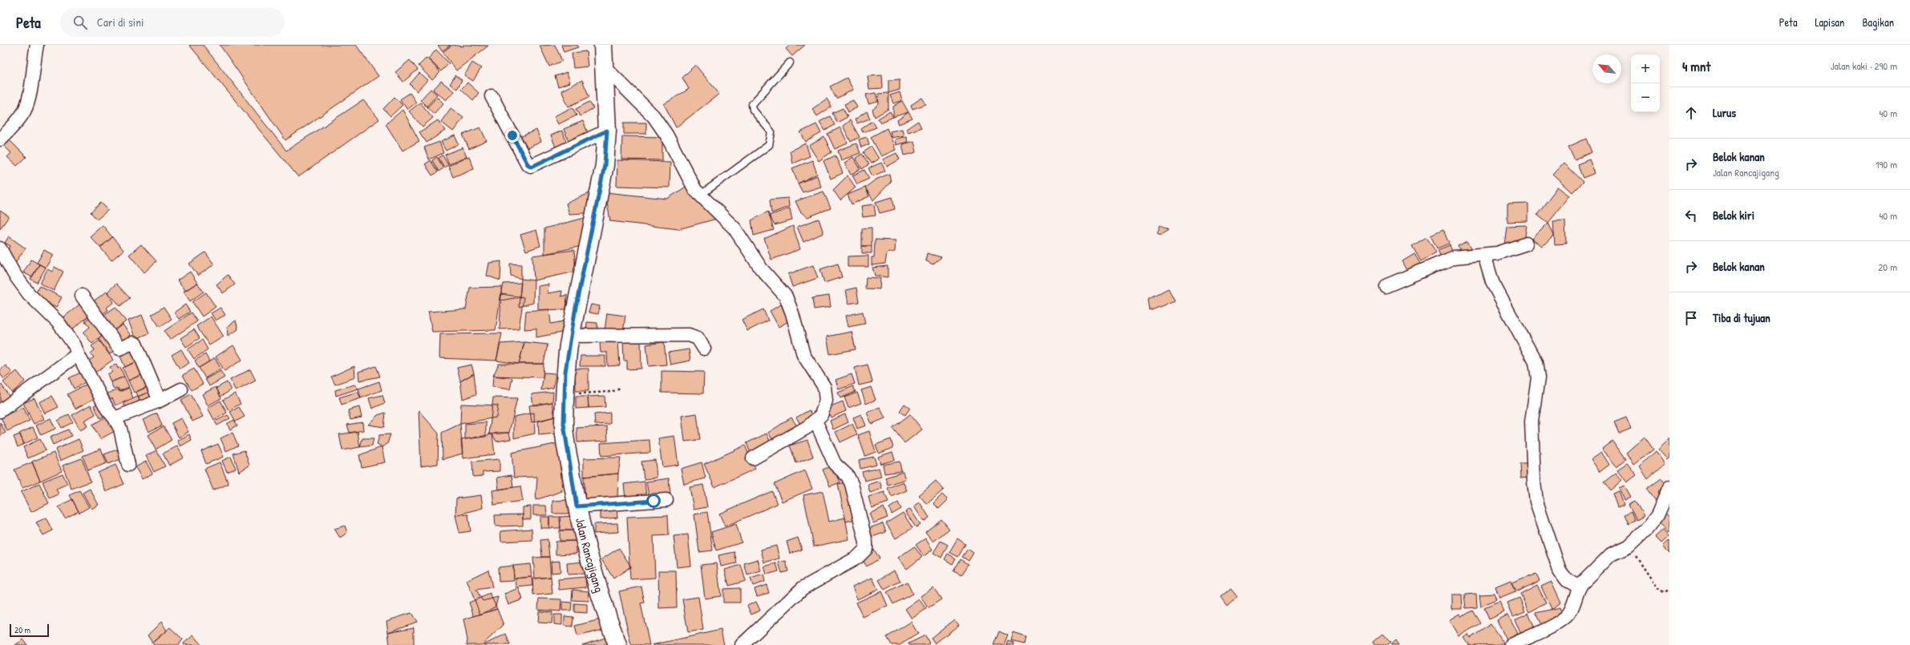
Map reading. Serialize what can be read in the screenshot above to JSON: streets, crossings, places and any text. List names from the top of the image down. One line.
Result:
{"streets":{"main road":["Jalan Rancajigang"]},"scale_bar":"20 m","north":"top left","page":{"header":"Peta","search":"Cari di sini","nav":["Peta","Lapisan","Bagikan"],"heading":["4 mnt","Jalan kaki · 290 m"],"map_buttons":["+","−"],"list":[["Lurus","40 m"],["Belok kanan","Jalan Rancajigang","190 m"],["Belok kiri","40 m"],["Belok kanan","20 m"],"Tiba di tujuan"],"scale":"20 m"}}
